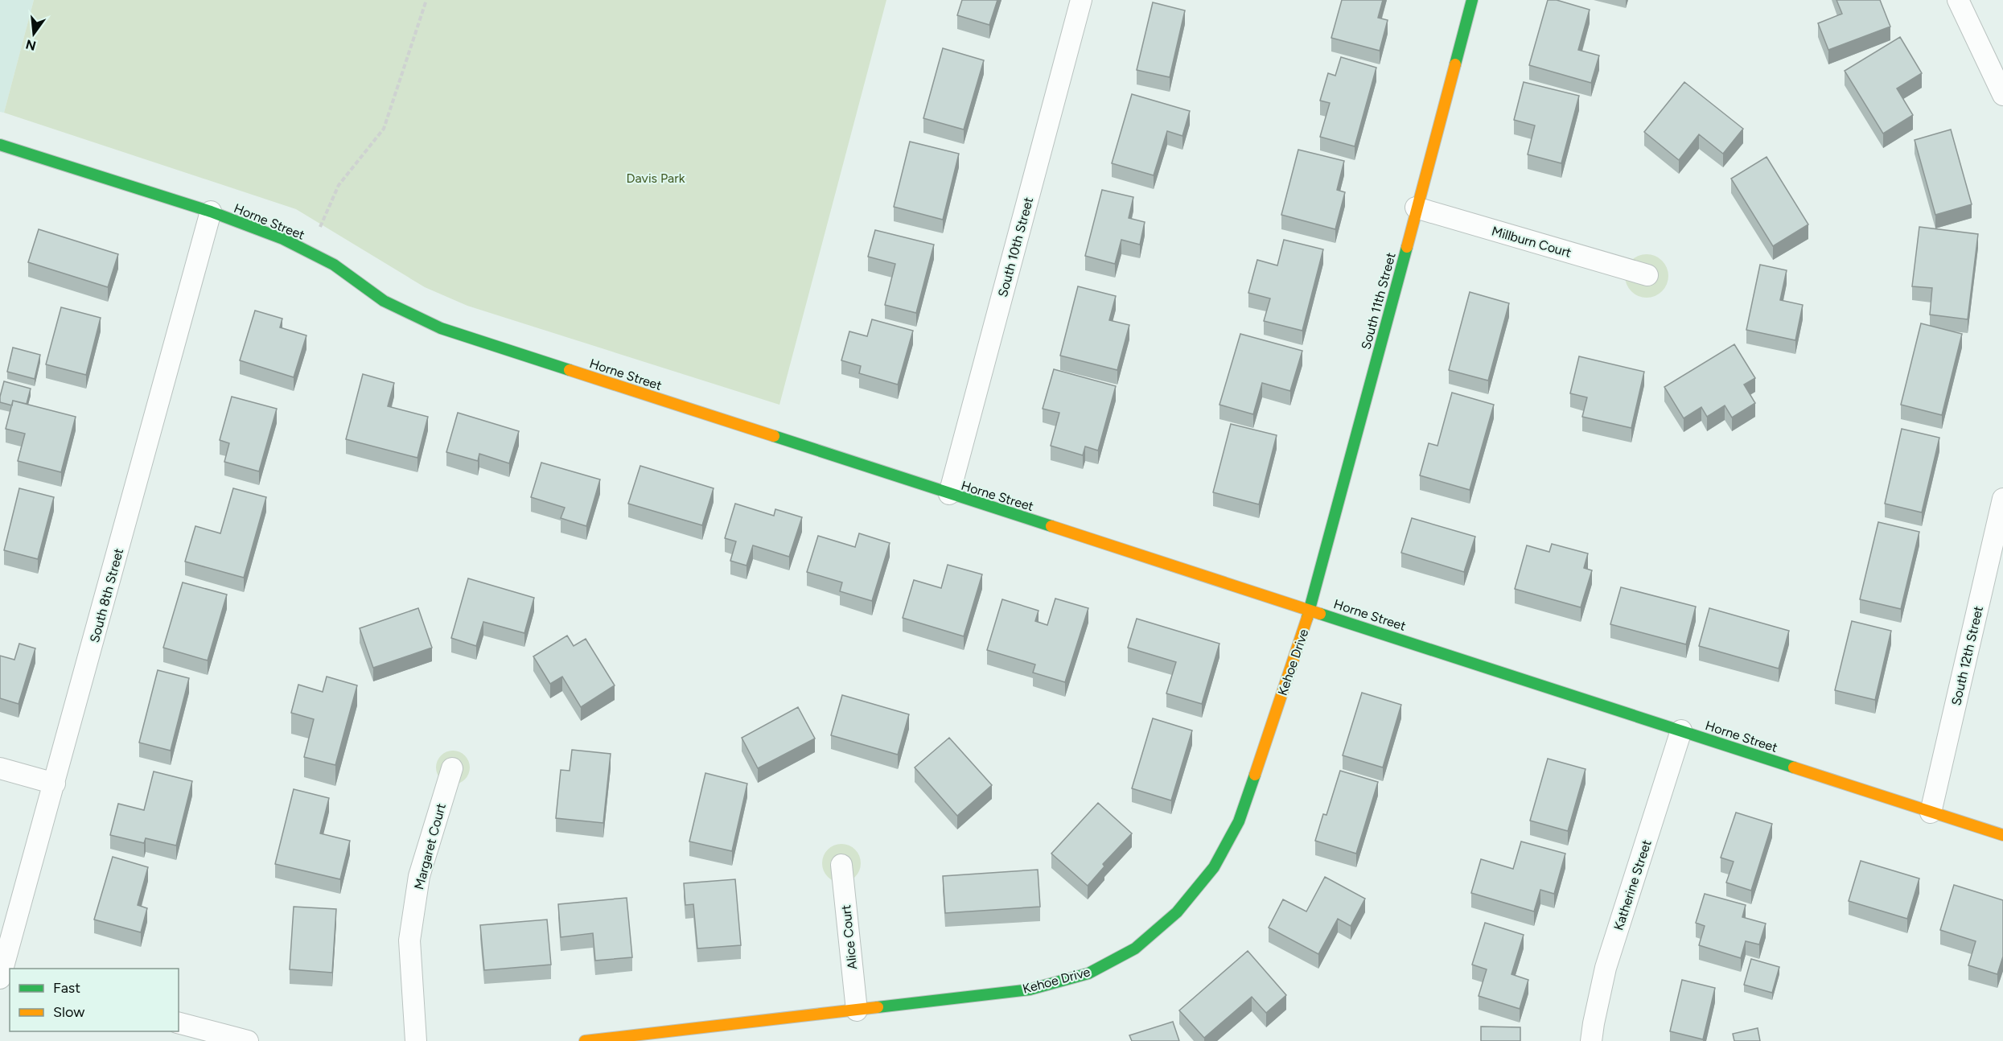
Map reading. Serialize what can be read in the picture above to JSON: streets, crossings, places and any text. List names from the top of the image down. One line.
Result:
{"streets":{"street":["Horne Street","Millburn Court","South 10th Street","South 11th Street","South 8th Street","South 12th Street","Kehoe Drive","Margaret Court","Katherine Street","Alice Court"]},"crossings":[["Horne Street","South 10th Street"],["Horne Street","South 11th Street"],["Horne Street","South 8th Street"],["Horne Street","South 12th Street"],["Horne Street","Kehoe Drive"],["Horne Street","Katherine Street"],["Millburn Court","South 11th Street"],["South 11th Street","Kehoe Drive"],["Kehoe Drive","Alice Court"]],"parks":["Davis Park"],"legend":["Fast","Slow"],"north":"bottom"}
